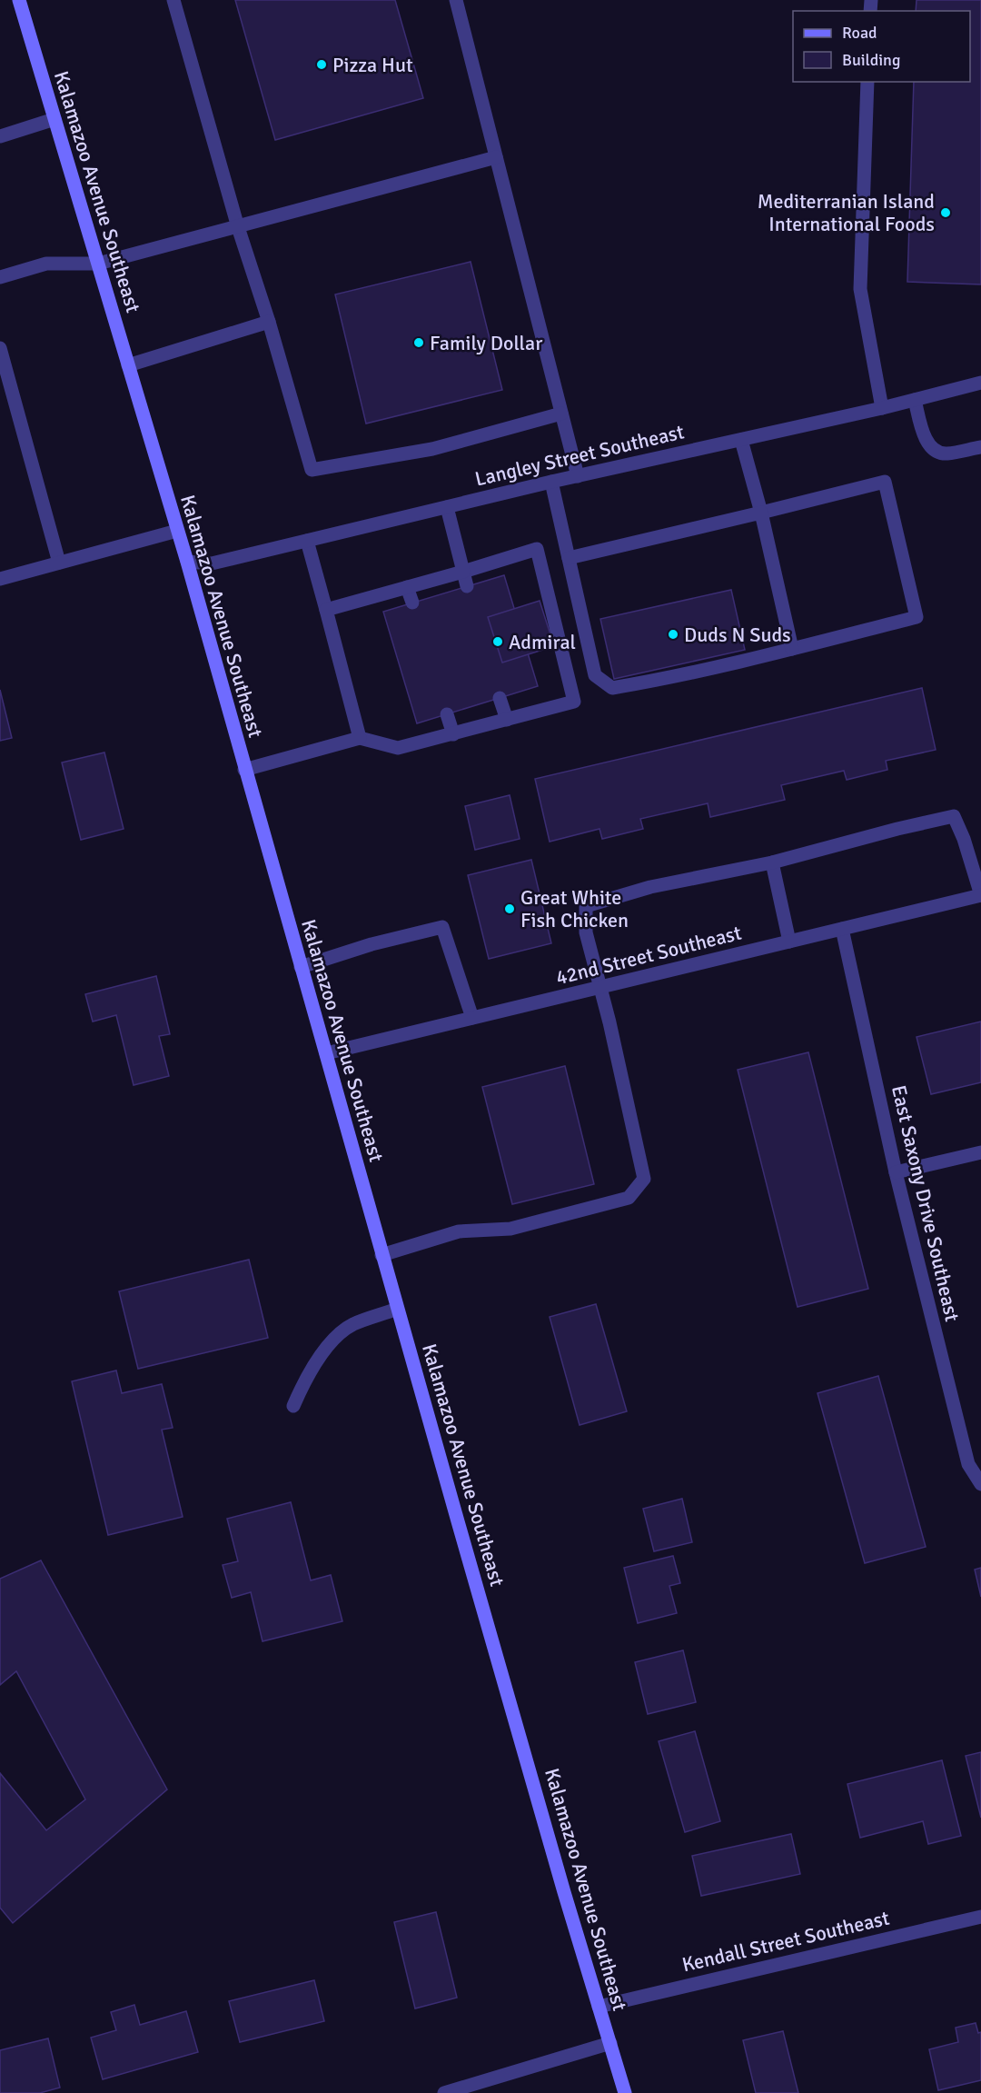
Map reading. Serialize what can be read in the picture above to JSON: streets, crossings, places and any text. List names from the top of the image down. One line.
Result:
{"streets":{"main road":["Kalamazoo Avenue Southeast"],"street":["Langley Street Southeast","42nd Street Southeast","East Saxony Drive Southeast","Kendall Street Southeast"]},"crossings":[["Kalamazoo Avenue Southeast","Langley Street Southeast"],["Kalamazoo Avenue Southeast","42nd Street Southeast"],["Kalamazoo Avenue Southeast","Kendall Street Southeast"],["42nd Street Southeast","East Saxony Drive Southeast"]],"places":["Pizza Hut","Mediterranian Island International Foods","Family Dollar","Duds N Suds","Admiral","Great White Fish Chicken"],"legend":["Road","Building"]}
